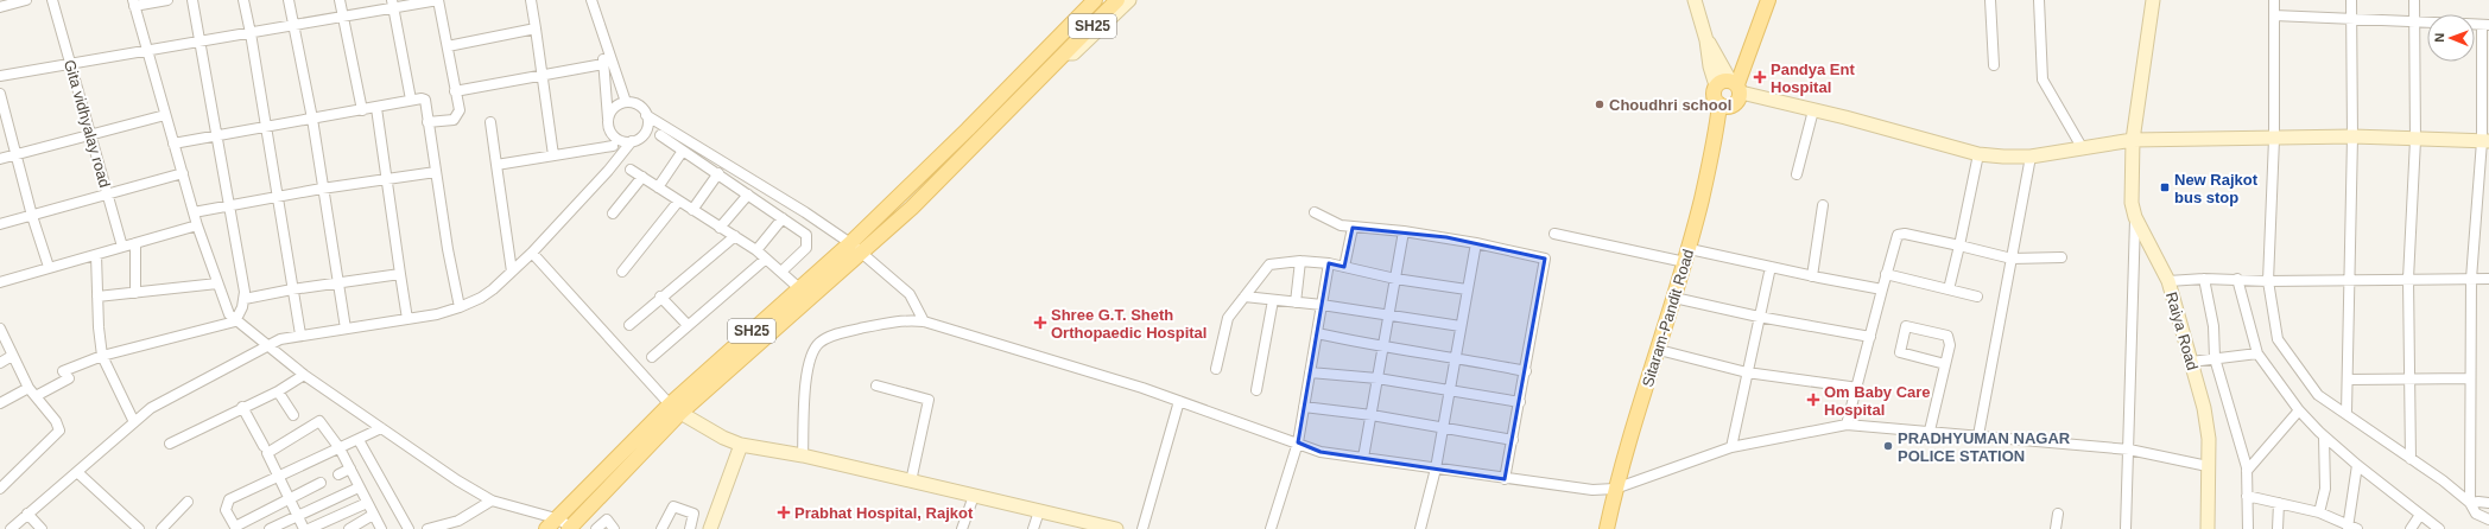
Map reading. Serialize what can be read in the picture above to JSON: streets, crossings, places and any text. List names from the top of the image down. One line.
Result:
{"streets":{"main road":["SH25","Sitaram-Pandit Road"],"street":["Gita vidhyalay road","Raiya Road"]},"places":{"health":["Pandya Ent Hospital","Shree G.T. Sheth Orthopaedic Hospital","Om Baby Care Hospital","Prabhat Hospital, Rajkot"],"other":["Choudhri school","PRADHYUMAN NAGAR POLICE STATION"],"transit":["New Rajkot bus stop"]},"north":"left"}
